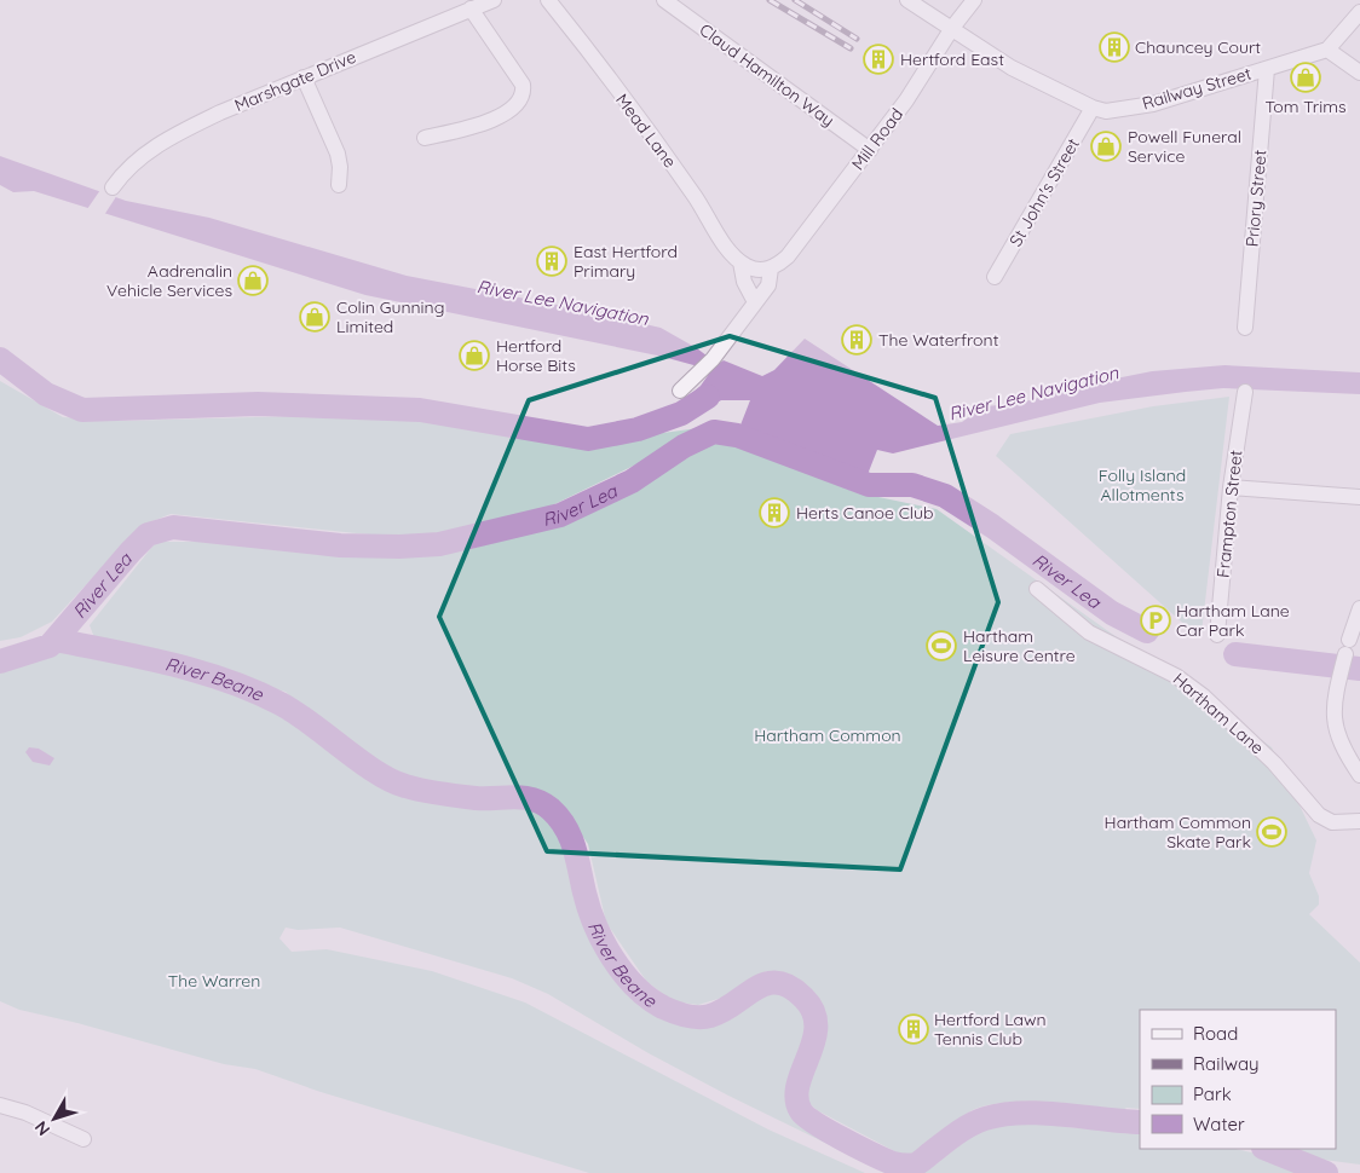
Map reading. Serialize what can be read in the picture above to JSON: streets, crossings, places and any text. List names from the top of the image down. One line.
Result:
{"streets":{"street":["Claud Hamilton Way","Marshgate Drive","Railway Street","Mead Lane","Mill Road","St John's Street","Priory Street","Frampton Street","Hartham Lane"]},"crossings":[["Claud Hamilton Way","Mill Road"],["Railway Street","Mill Road"],["Railway Street","St John's Street"],["Railway Street","Priory Street"]],"water":["River Lee Navigation","River Lea","River Beane"],"parks":["Folly Island Allotments","Hartham Common","The Warren"],"places":{"building":["Chauncey Court","Hertford East","East Hertford Primary","The Waterfront","Herts Canoe Club","Hertford Lawn Tennis Club"],"shop":["Tom Trims","Powell Funeral Service","Aadrenalin Vehicle Services","Colin Gunning Limited","Hertford Horse Bits"],"parking":["Hartham Lane Car Park"],"sports":["Hartham Leisure Centre","Hartham Common Skate Park"]},"legend":["Road","Railway","Park","Water"],"north":"bottom left"}
